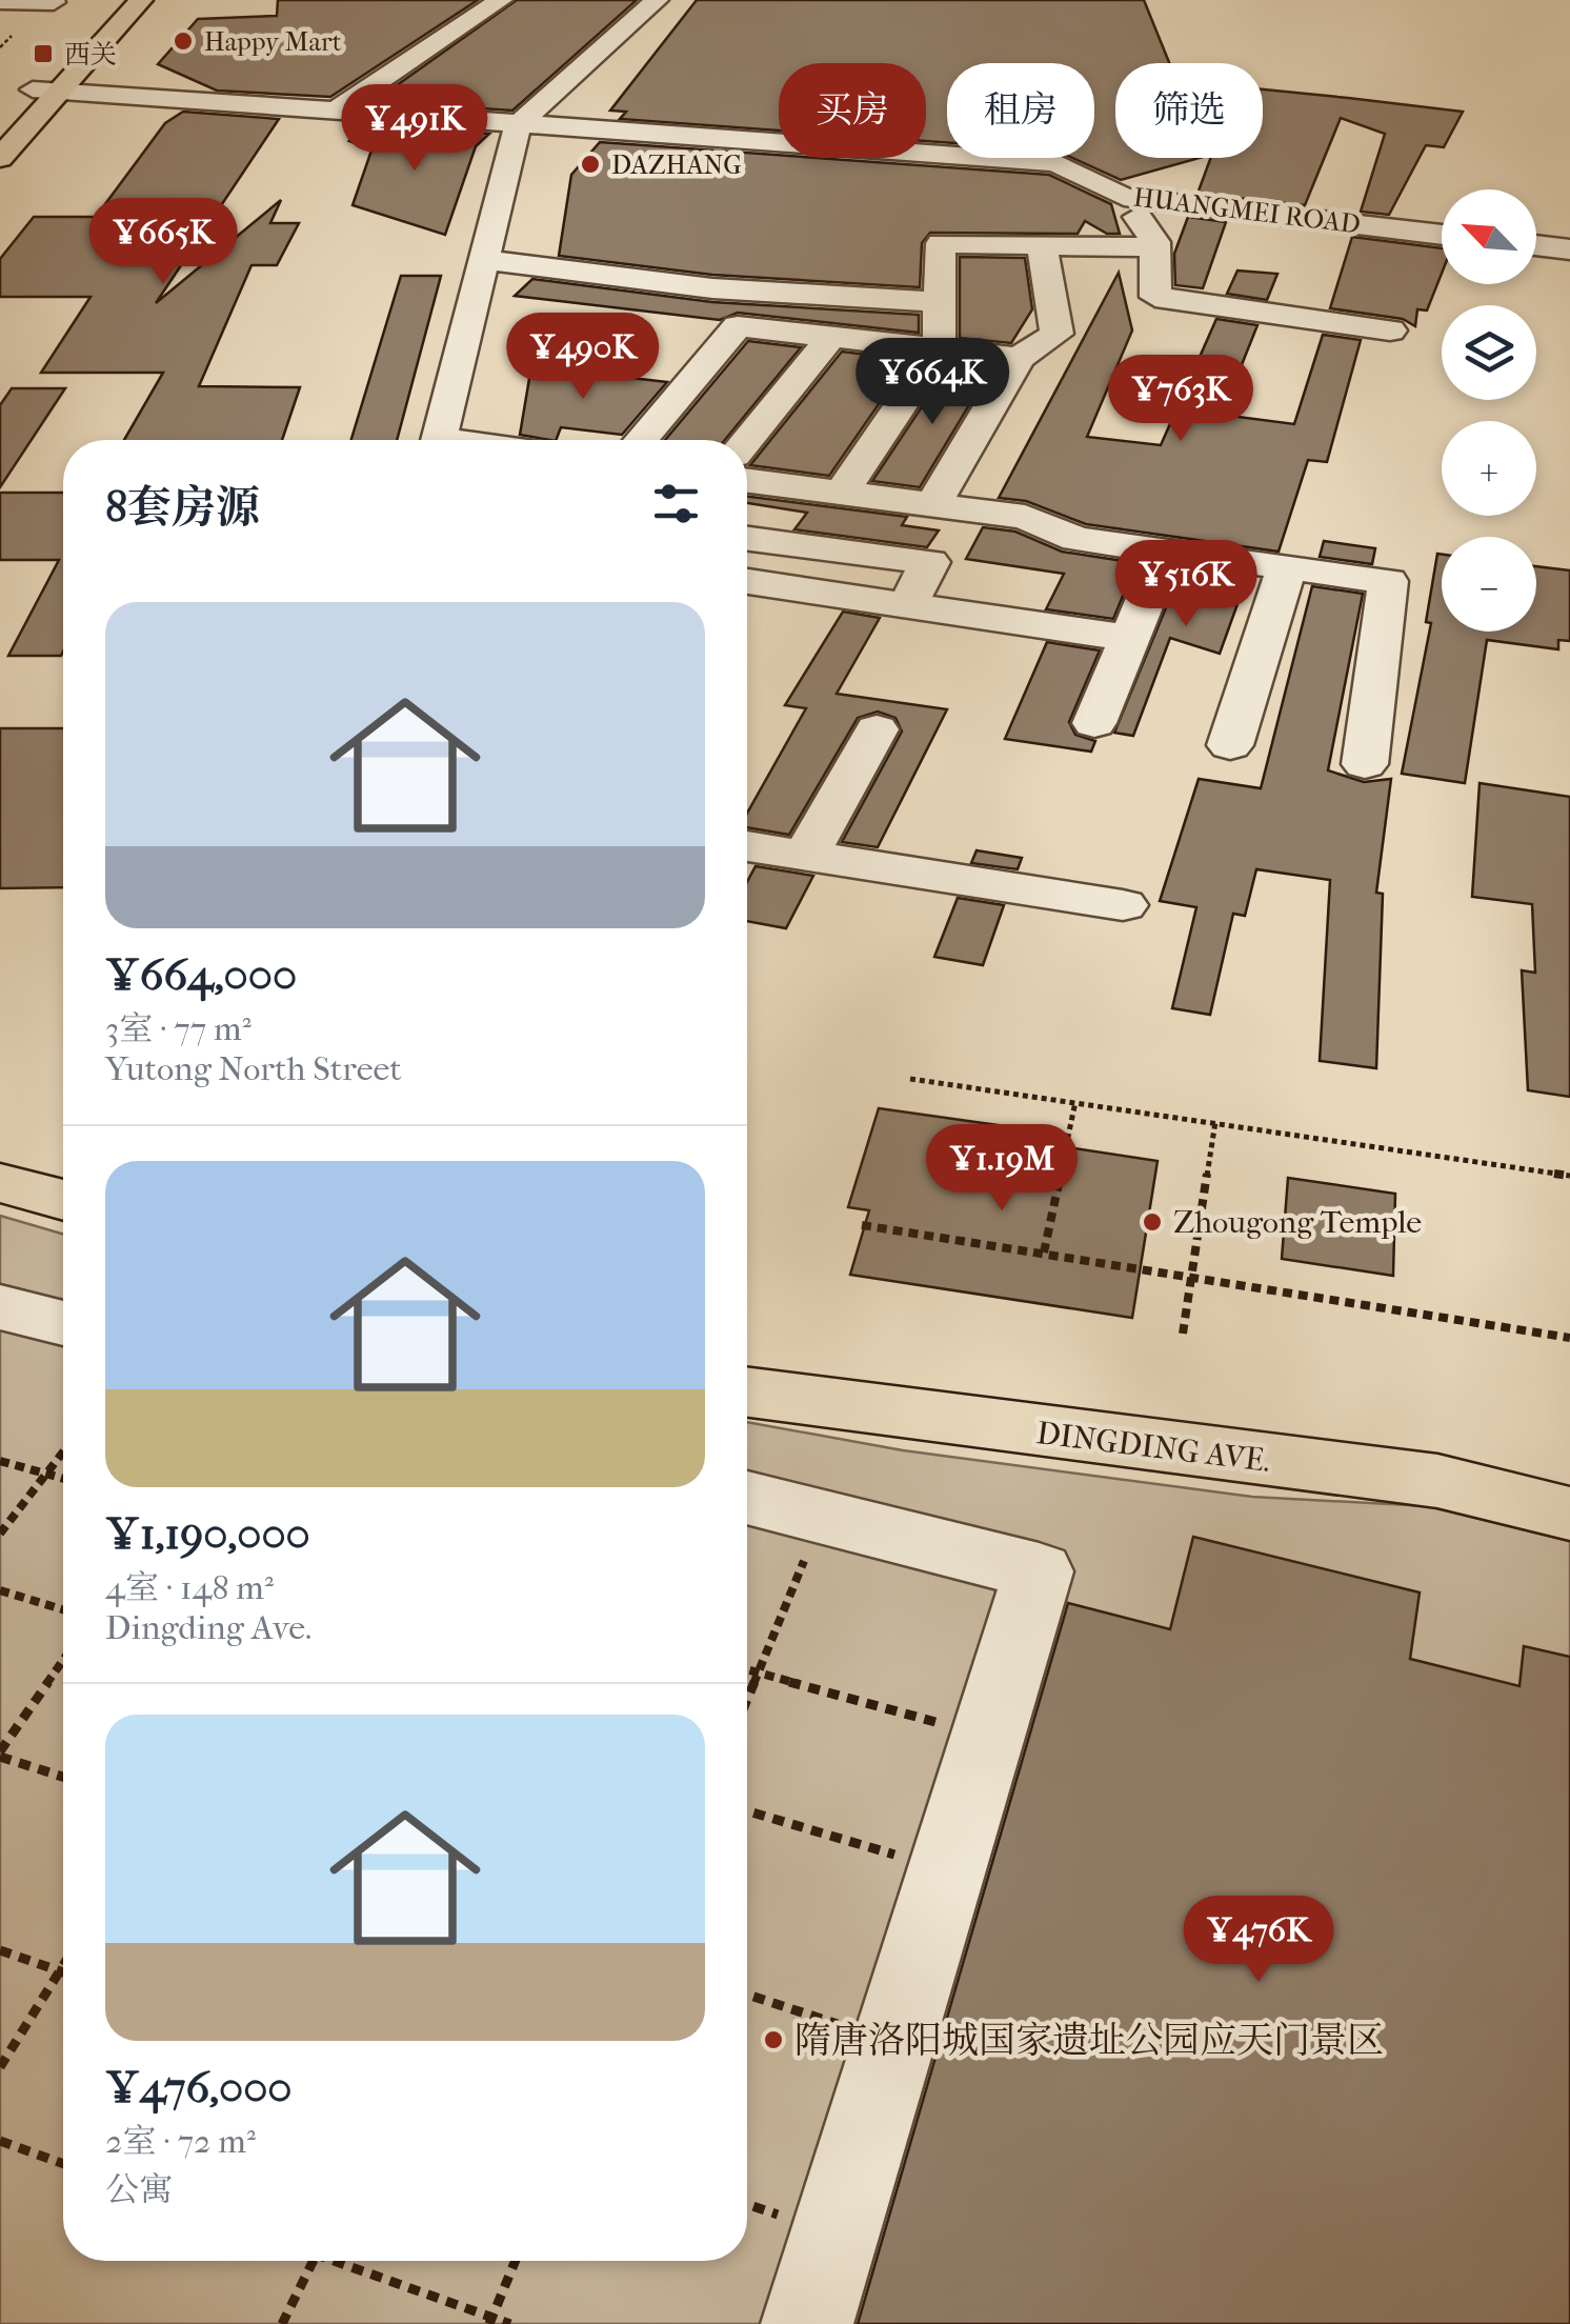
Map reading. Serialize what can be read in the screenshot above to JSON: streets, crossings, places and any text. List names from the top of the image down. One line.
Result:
{"streets":{"main road":["DINGDING AVE."],"street":["HUANGMEI ROAD"]},"places":{"other":["Happy Mart","DAZHANG","Zhougong Temple","隋唐洛阳城国家遗址公园应天门景区"],"transit":["西关"]},"north":"top left","page":{"chip":["买房","租房","筛选"],"price":["¥491K","¥665K","¥490K","¥664K","¥763K","¥516K","¥1.19M","¥476K"],"map_buttons":["+","−"],"heading":"8套房源","list":[{"name":"¥664,000","note":"3室 · 77 m² · Yutong North Street"},{"name":"¥1,190,000","note":"4室 · 148 m² · Dingding Ave."},{"name":"¥476,000","note":"2室 · 72 m² · 公寓"}]}}
